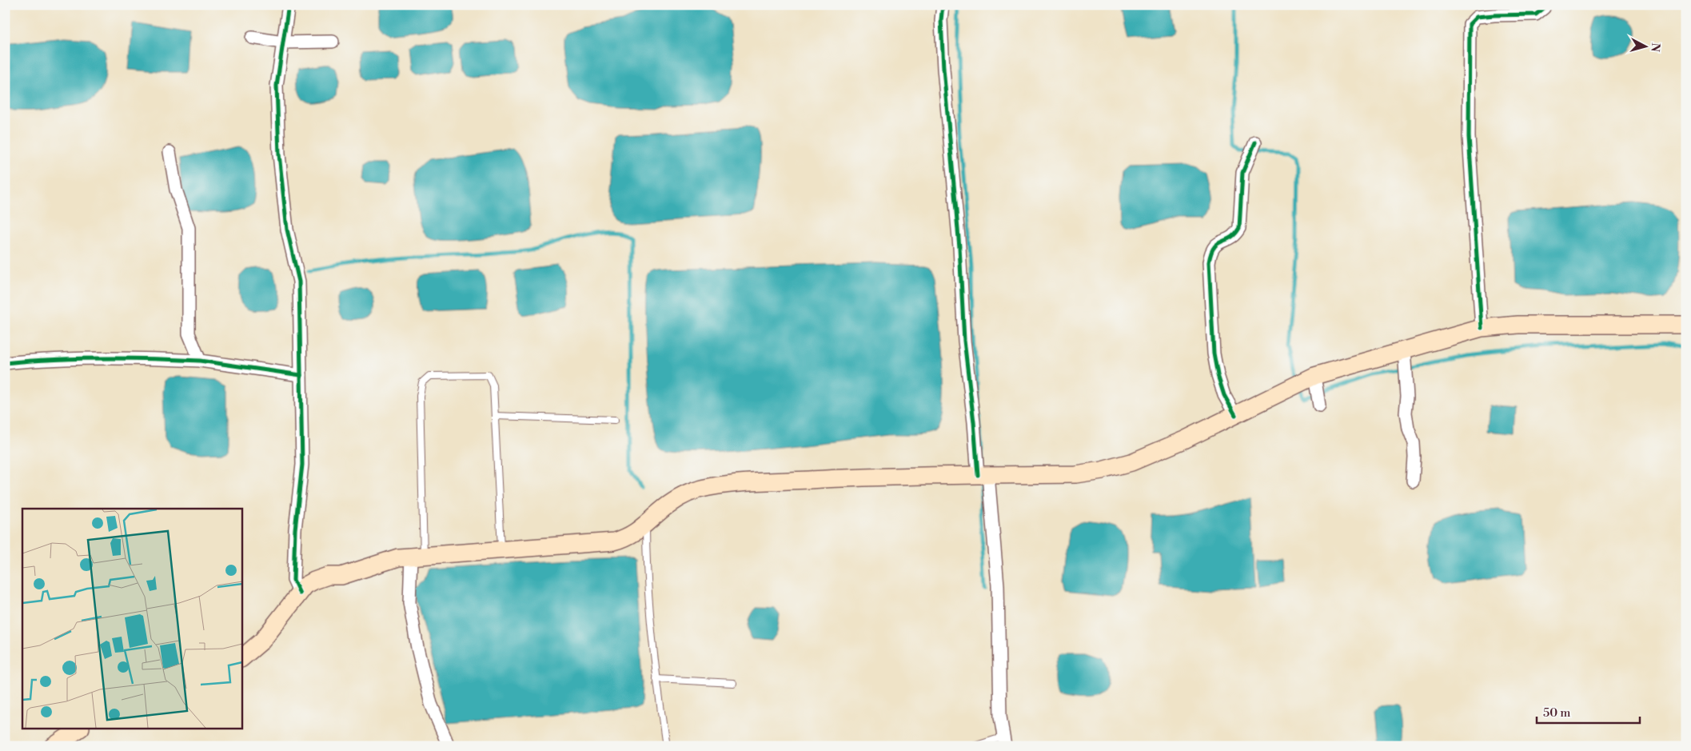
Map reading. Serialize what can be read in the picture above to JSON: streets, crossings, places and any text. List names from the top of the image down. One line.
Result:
{"scale_bar":"50 m","north":"right"}
